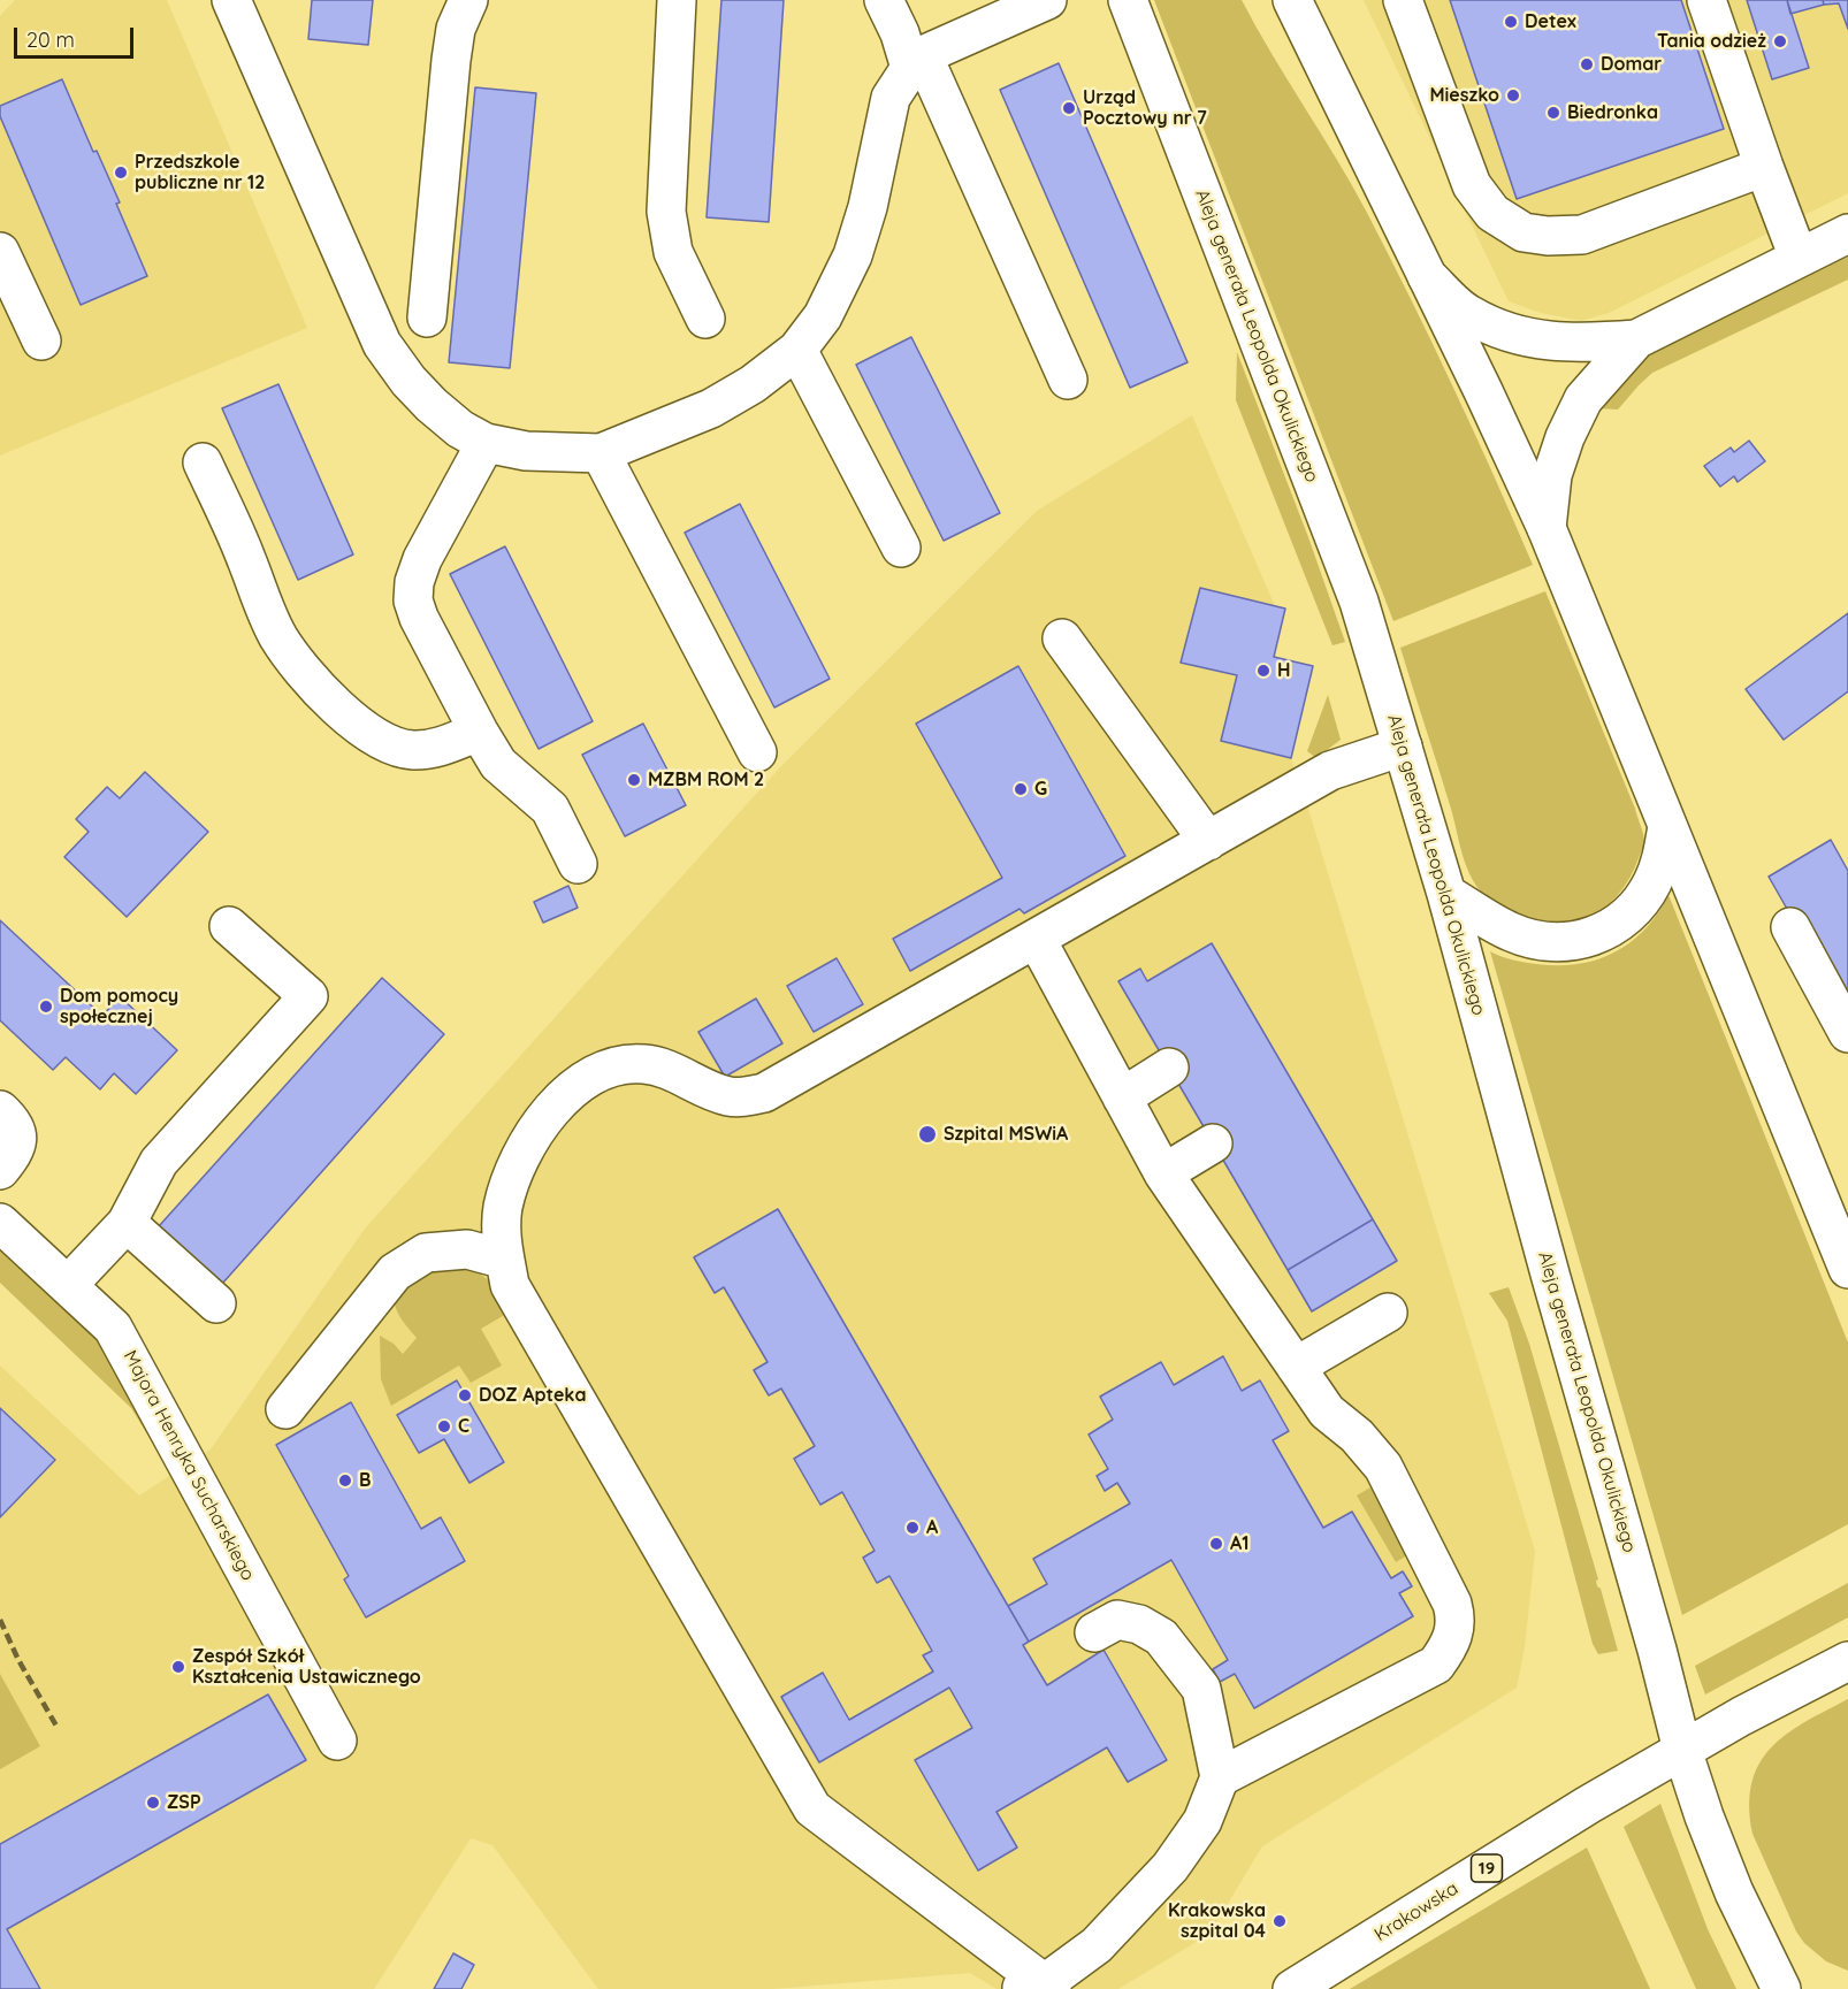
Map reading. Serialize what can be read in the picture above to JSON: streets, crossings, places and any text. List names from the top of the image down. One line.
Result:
{"streets":{"main road":["Aleja generała Leopolda Okulickiego","Majora Henryka Sucharskiego","19","Krakowska"]},"crossings":[["Aleja generała Leopolda Okulickiego","19"],["Aleja generała Leopolda Okulickiego","Krakowska"],["19","Krakowska"]],"places":["Detex","Tania odzież","Domar","Mieszko","Urząd Pocztowy nr 7","Biedronka","Przedszkole publiczne nr 12","H","MZBM ROM 2","G","Dom pomocy społecznej","Szpital MSWiA","DOZ Apteka","C","B","A","A1","Zespół Szkół Kształcenia Ustawicznego","ZSP","Krakowska szpital 04"],"scale_bar":"20 m"}
